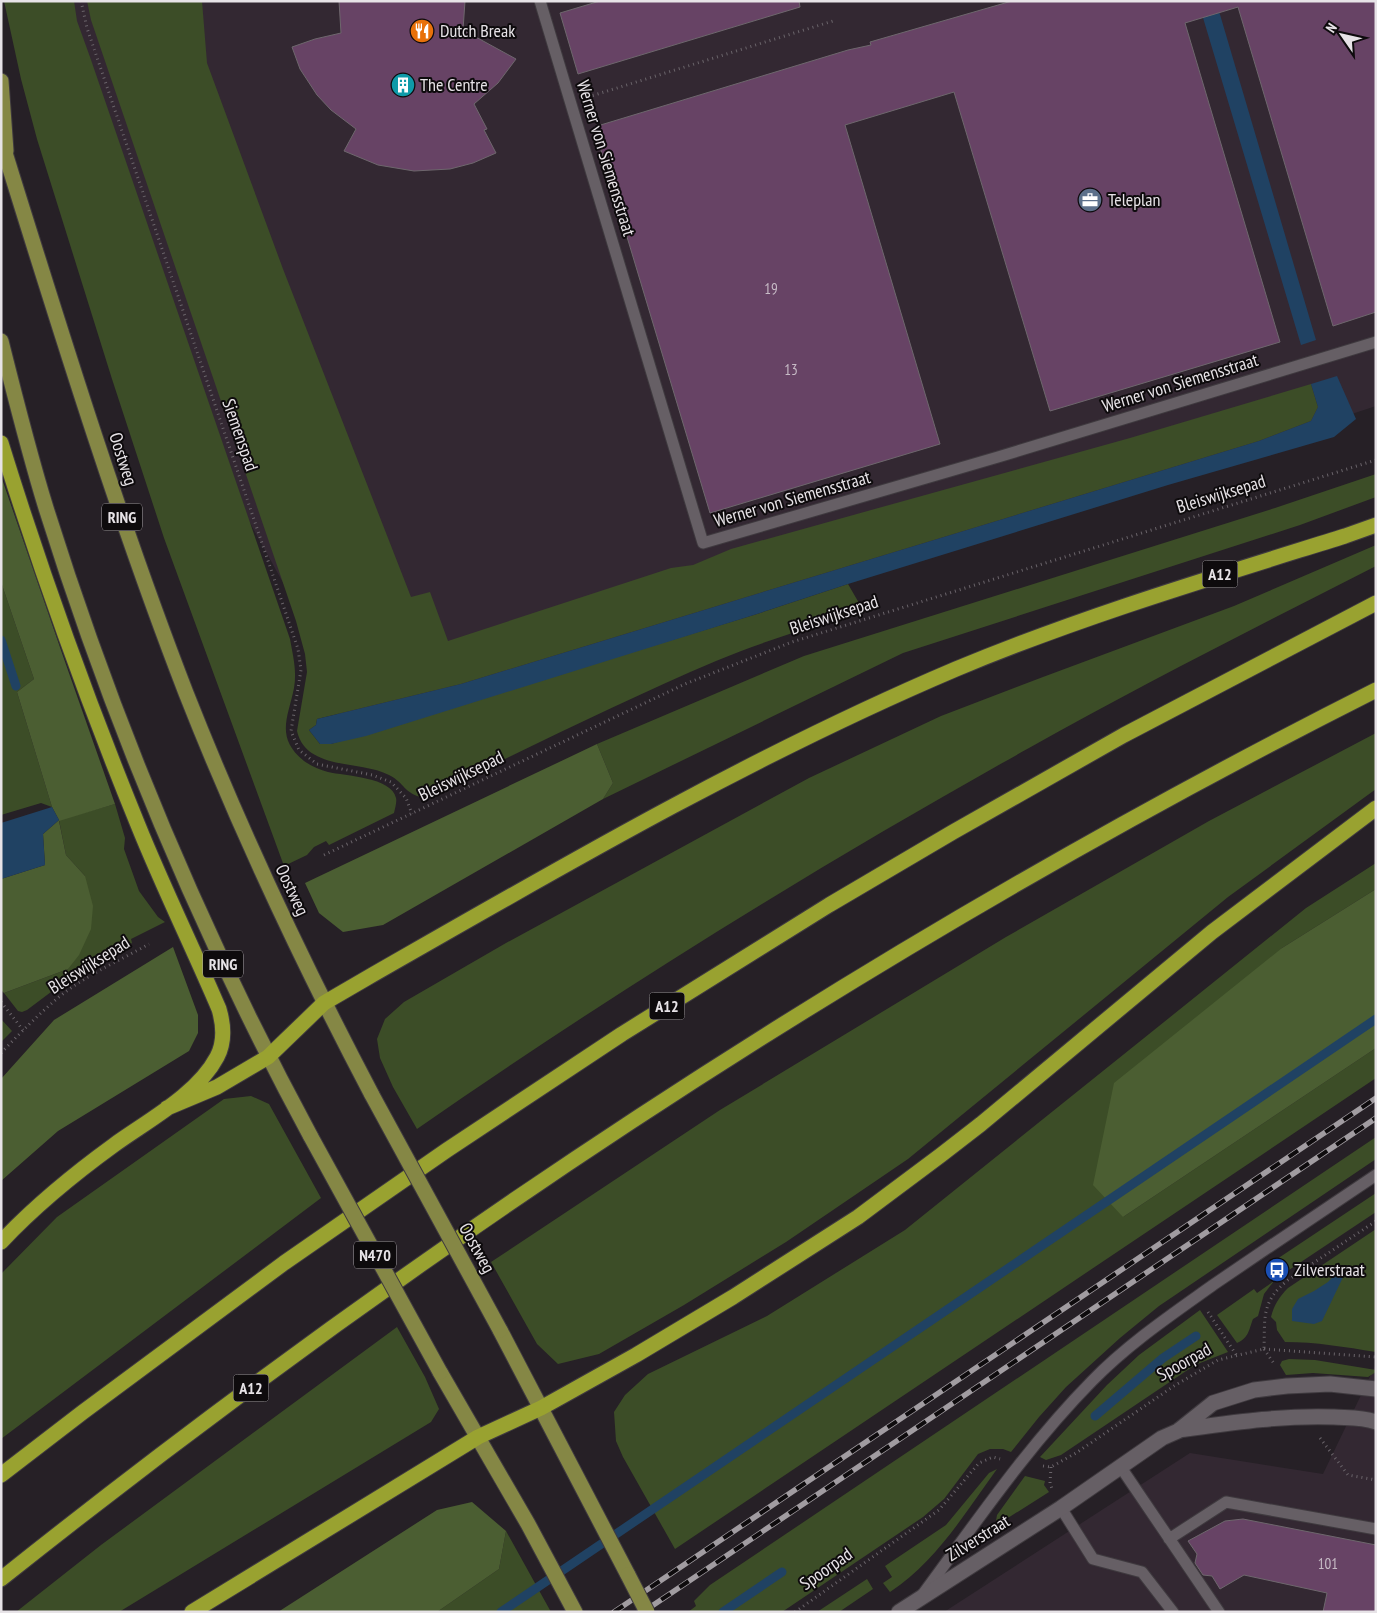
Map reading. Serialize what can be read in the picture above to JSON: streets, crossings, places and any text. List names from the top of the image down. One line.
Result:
{"streets":{"highway":["A12"],"main road":["Oostweg","RING","N470"],"street":["Zilverstraat"],"lane":["Werner von Siemensstraat"],"path":["Siemenspad","Bleiswijksepad","Spoorpad"]},"crossings":[["Siemenspad","Bleiswijksepad"],["Oostweg","A12"],["RING","A12"],["RING","N470"],["A12","N470"]],"places":{"restaurant":["Dutch Break"],"building":["The Centre"],"office":["Teleplan"],"bus stop":["Zilverstraat"]},"house_numbers":["19","13","101"],"north":"top left"}
